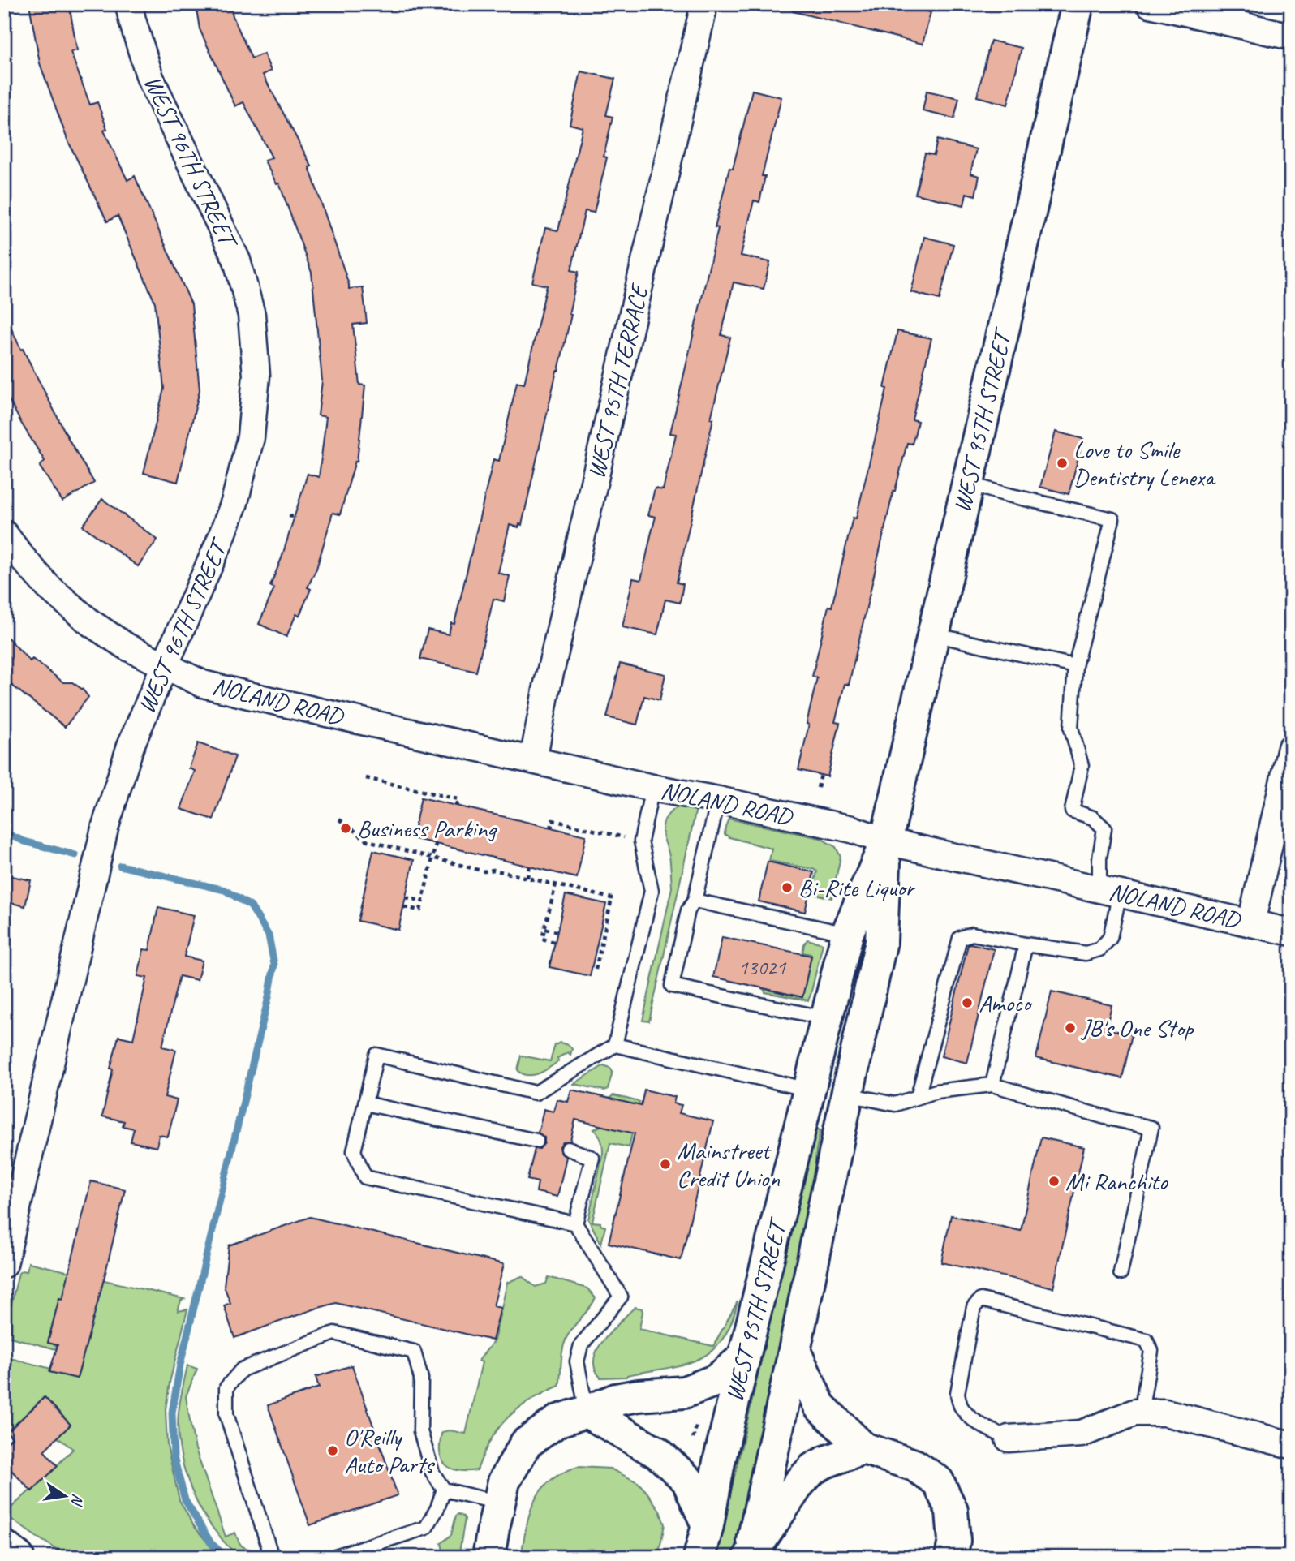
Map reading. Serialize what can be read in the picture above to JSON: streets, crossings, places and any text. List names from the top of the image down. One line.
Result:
{"streets":{"main road":["WEST 95TH STREET"],"street":["WEST 96TH STREET","WEST 95TH TERRACE","NOLAND ROAD"]},"crossings":[["WEST 96TH STREET","NOLAND ROAD"],["WEST 95TH TERRACE","NOLAND ROAD"],["WEST 95TH STREET","NOLAND ROAD"]],"places":["Love to Smile Dentistry Lenexa","Business Parking","Bi-Rite Liquor","Amoco","JB's One Stop","Mainstreet Credit Union","Mi Ranchito","O'Reilly Auto Parts"],"house_numbers":["13021"],"north":"right"}
